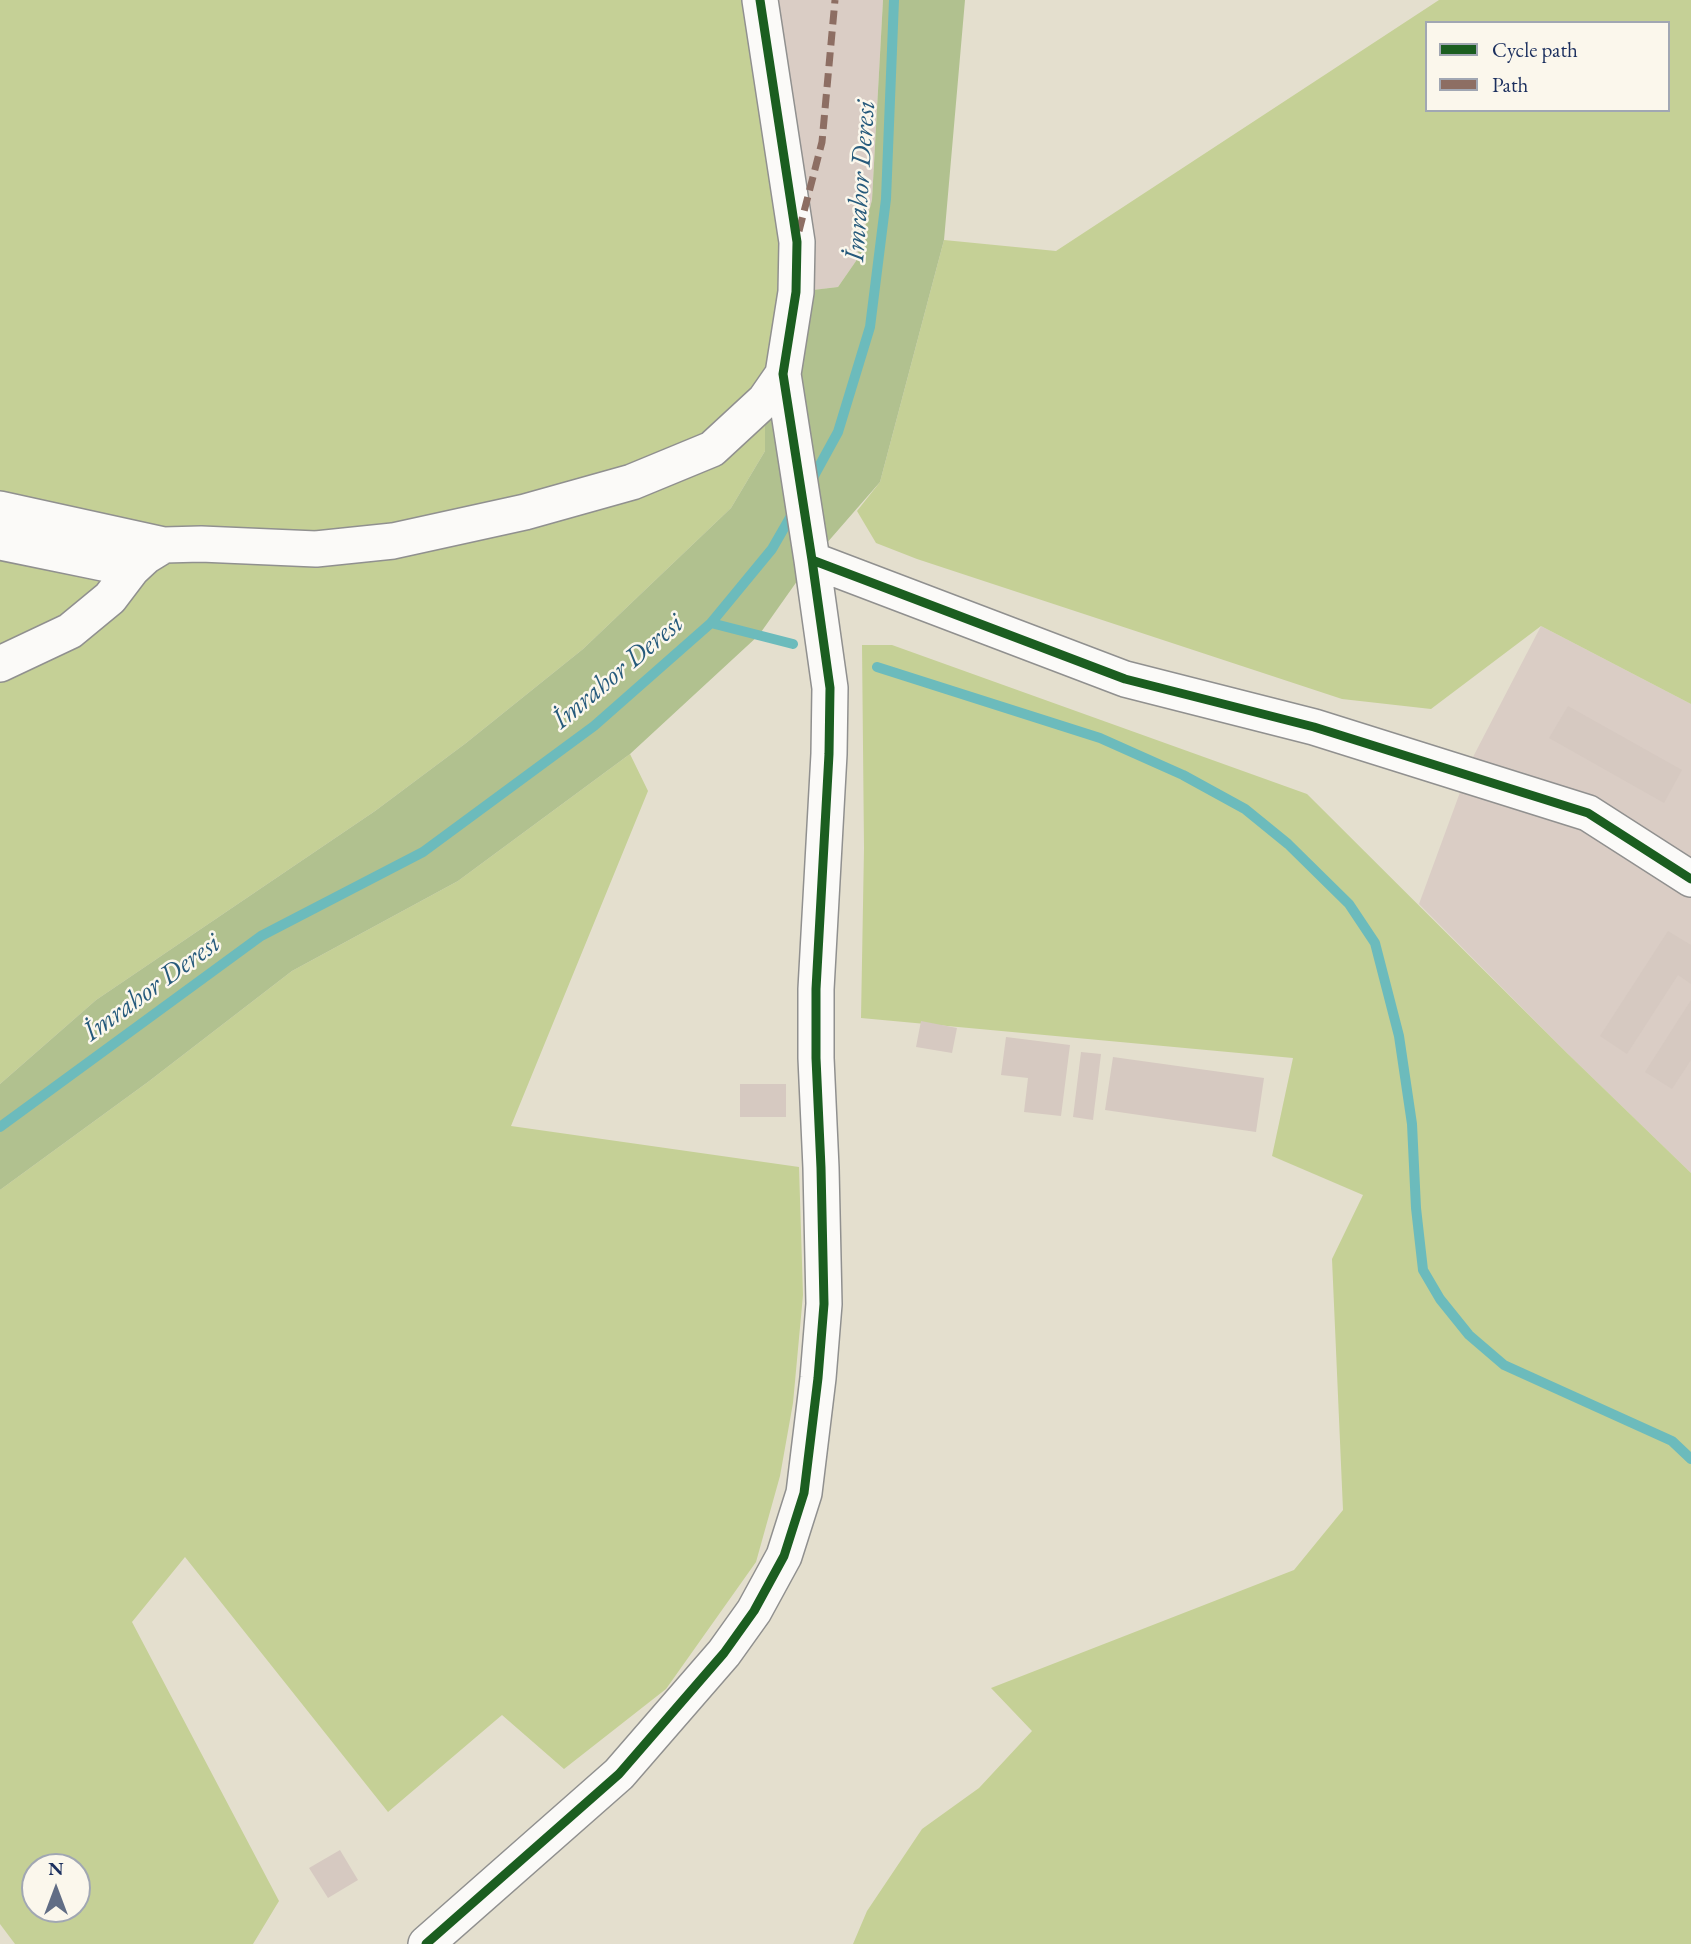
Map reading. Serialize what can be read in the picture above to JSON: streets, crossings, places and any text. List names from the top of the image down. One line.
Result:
{"water":["İmrahor Deresi"],"legend":["Cycle path","Path"],"north":"top"}
